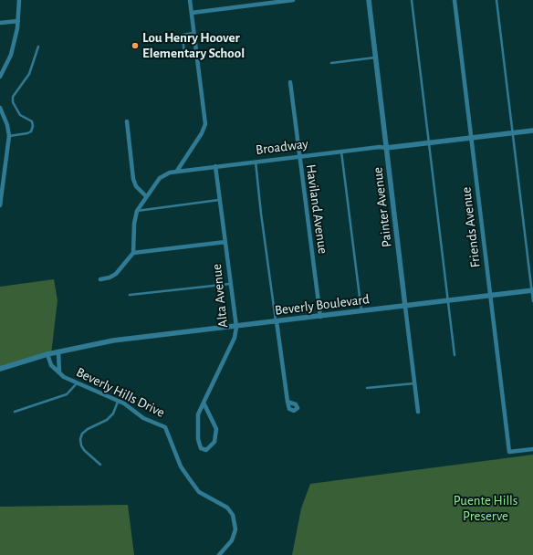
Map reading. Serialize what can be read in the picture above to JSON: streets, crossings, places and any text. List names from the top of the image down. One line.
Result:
{"streets":{"street":["Broadway","Painter Avenue","Haviland Avenue","Friends Avenue","Alta Avenue","Beverly Boulevard","Beverly Hills Drive"]},"crossings":[["Broadway","Painter Avenue"],["Broadway","Haviland Avenue"],["Broadway","Friends Avenue"],["Broadway","Alta Avenue"],["Painter Avenue","Beverly Boulevard"],["Haviland Avenue","Beverly Boulevard"],["Friends Avenue","Beverly Boulevard"],["Alta Avenue","Beverly Boulevard"],["Beverly Boulevard","Beverly Hills Drive"]],"parks":["Puente Hills Preserve"],"places":["Lou Henry Hoover Elementary School"]}
